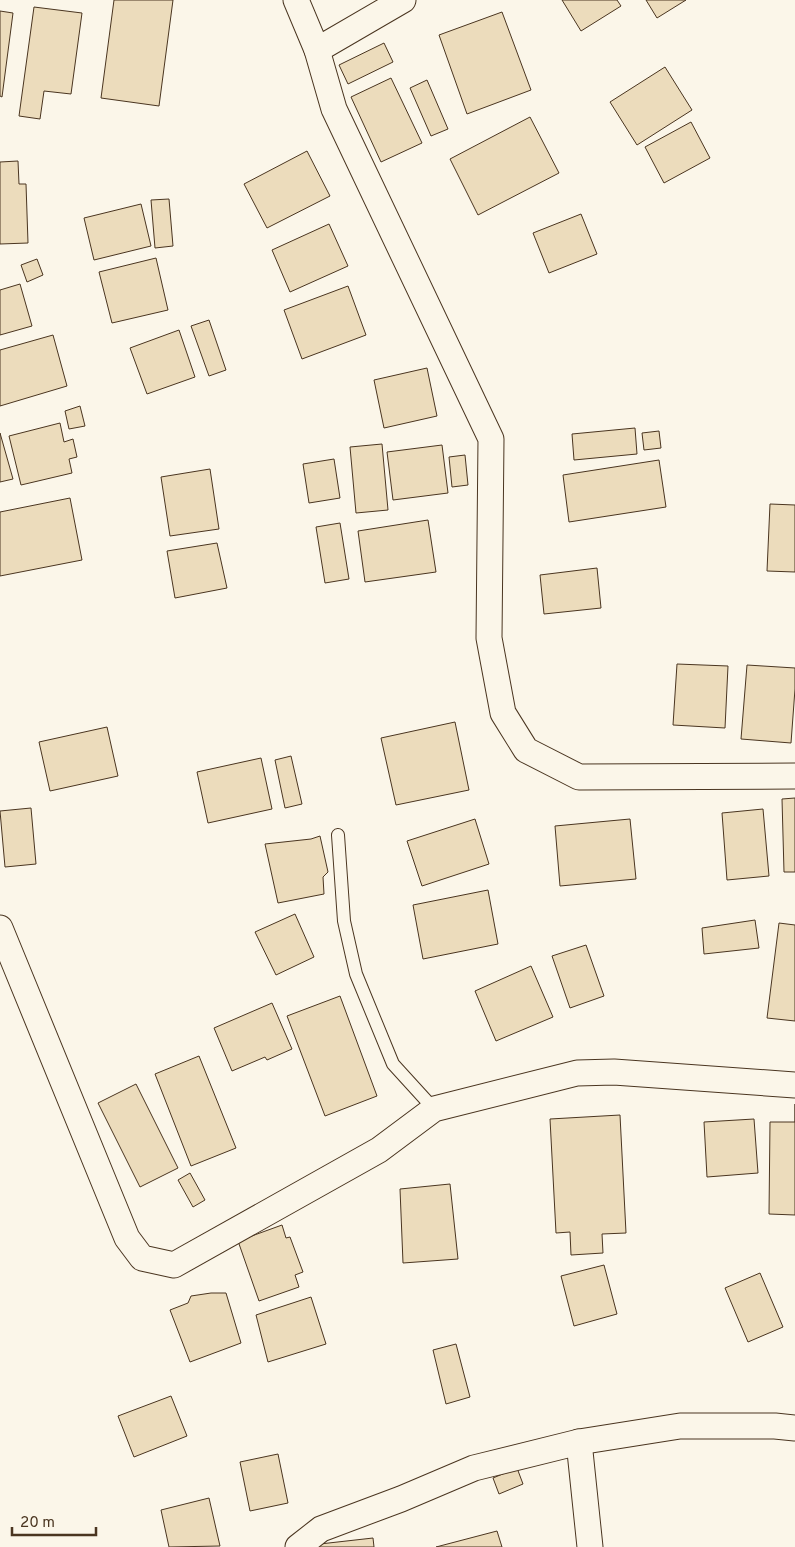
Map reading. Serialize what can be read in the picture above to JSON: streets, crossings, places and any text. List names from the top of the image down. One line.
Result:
{"scale_bar":"20 m"}
